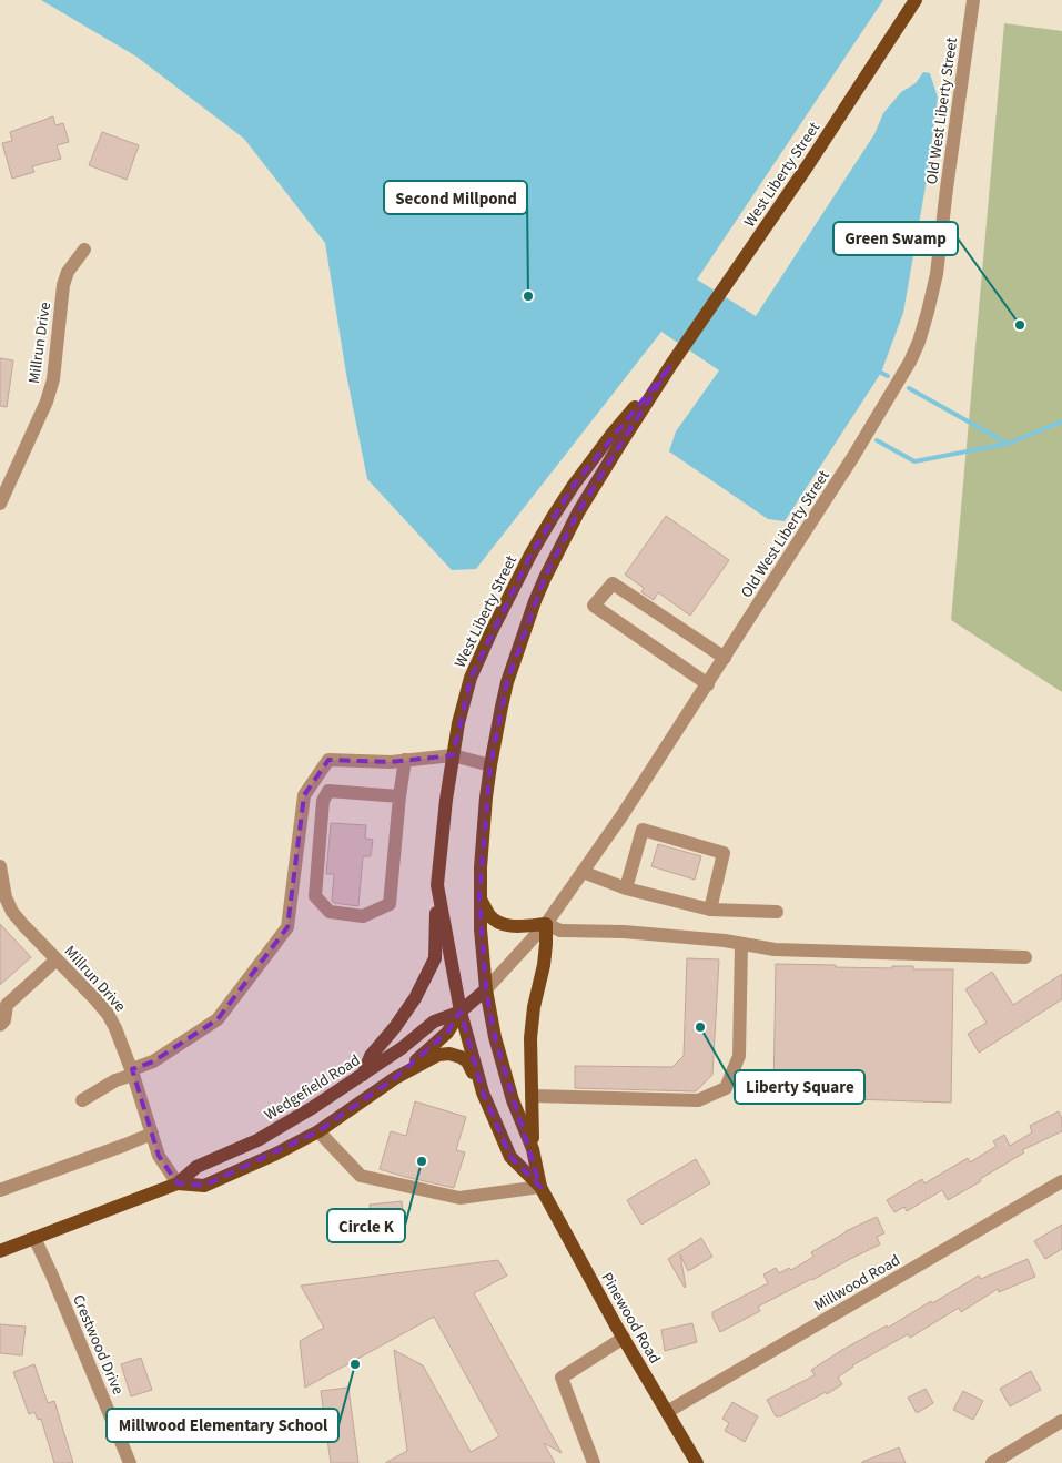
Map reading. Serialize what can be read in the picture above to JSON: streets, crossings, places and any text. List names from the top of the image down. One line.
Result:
{"streets":{"main road":["Old West Liberty Street","West Liberty Street","Wedgefield Road","Pinewood Road"],"street":["Millrun Drive","Millwood Road","Crestwood Drive"]},"crossings":[["Old West Liberty Street","West Liberty Street"],["Old West Liberty Street","Wedgefield Road"],["Old West Liberty Street","Pinewood Road"],["West Liberty Street","Wedgefield Road"],["West Liberty Street","Pinewood Road"],["Millrun Drive","Wedgefield Road"],["Wedgefield Road","Pinewood Road"],["Wedgefield Road","Crestwood Drive"],["Millwood Road","Pinewood Road"]],"places":["Second Millpond","Green Swamp","Liberty Square","Circle K","Millwood Elementary School"]}
